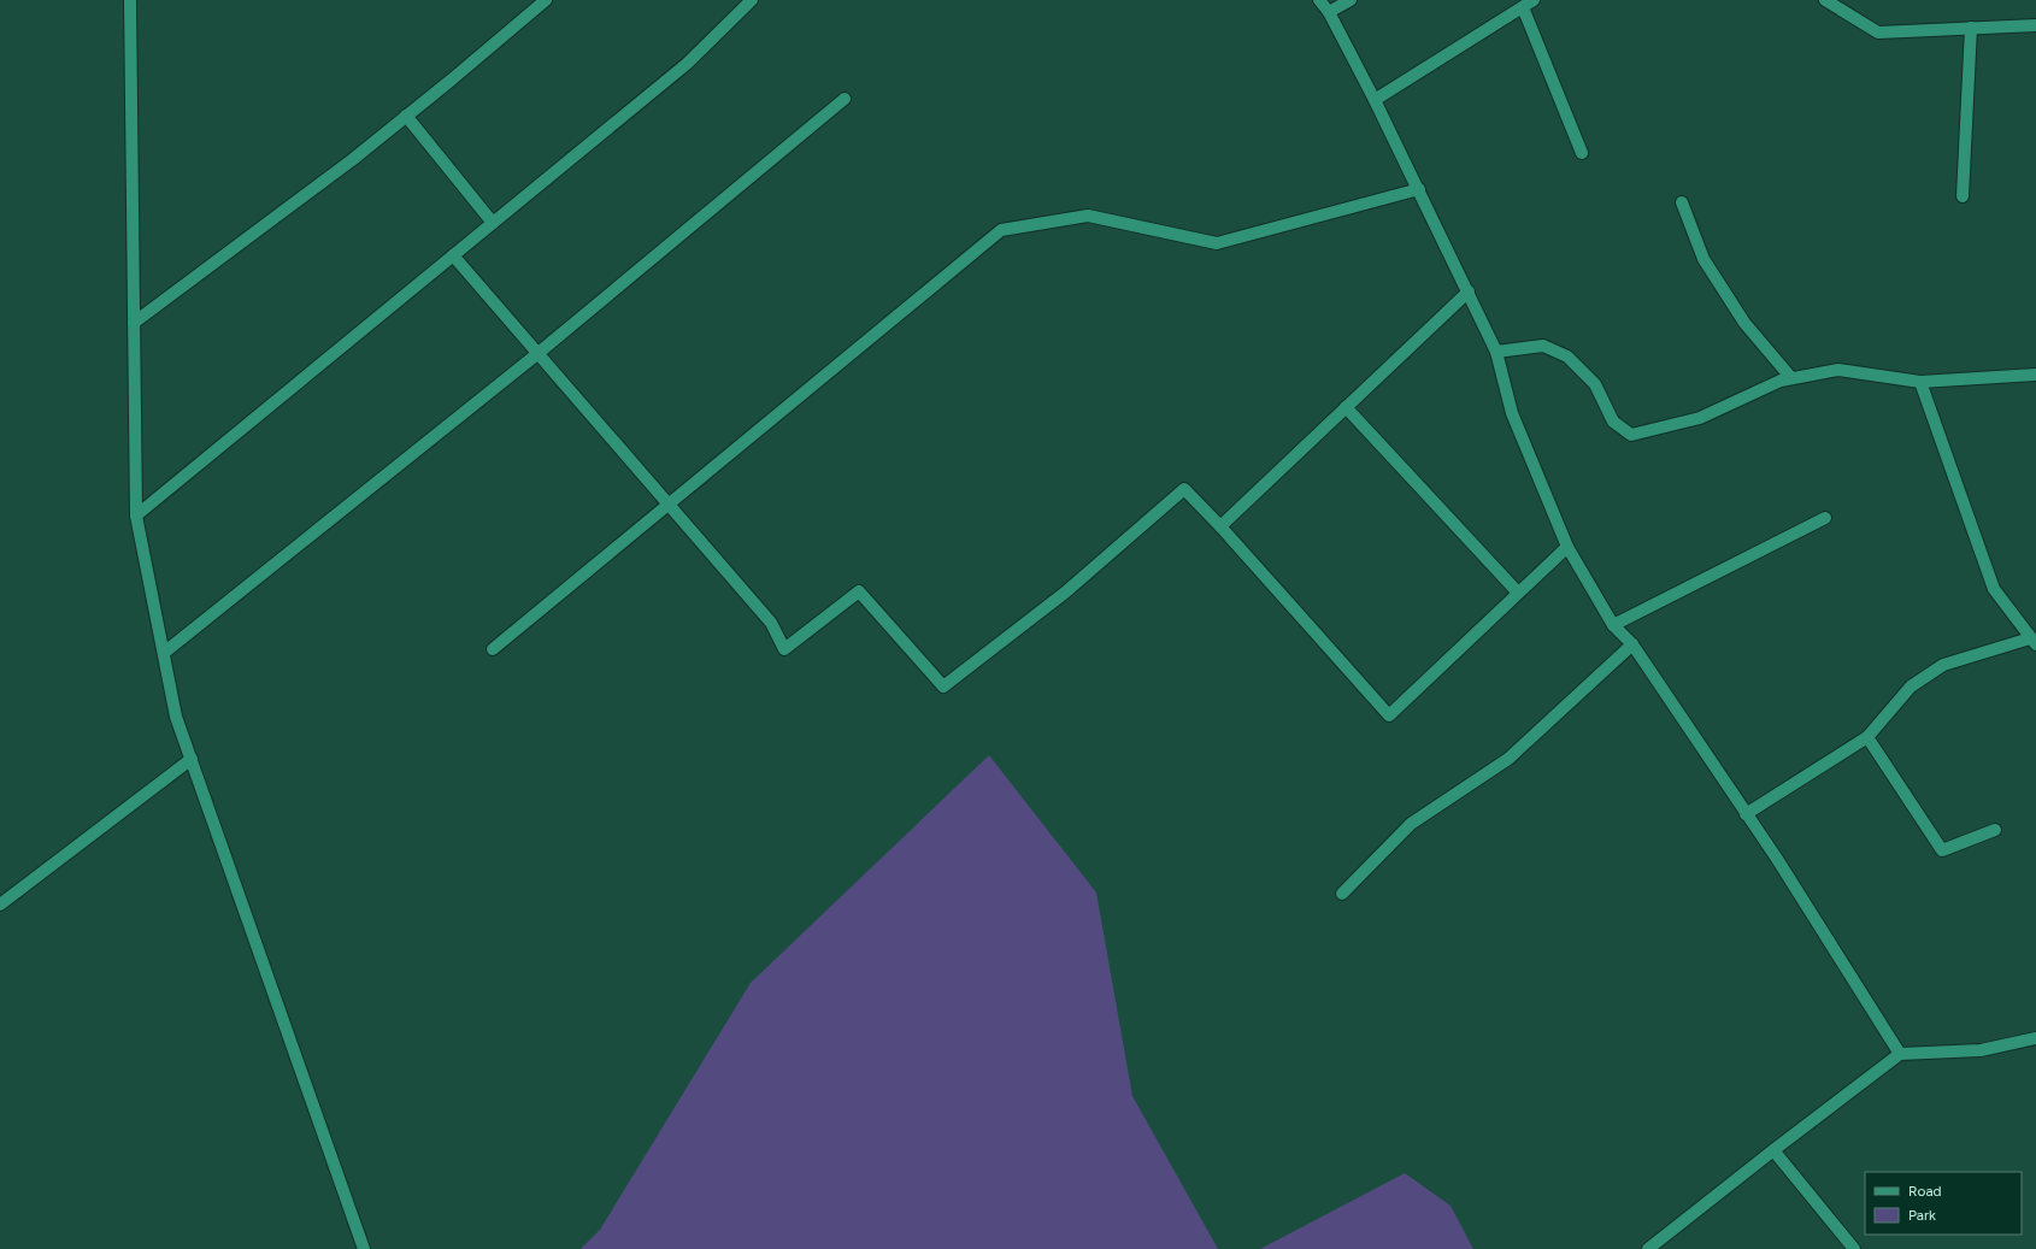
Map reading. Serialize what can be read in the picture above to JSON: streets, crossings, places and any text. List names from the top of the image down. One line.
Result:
{"legend":["Road","Park"]}
